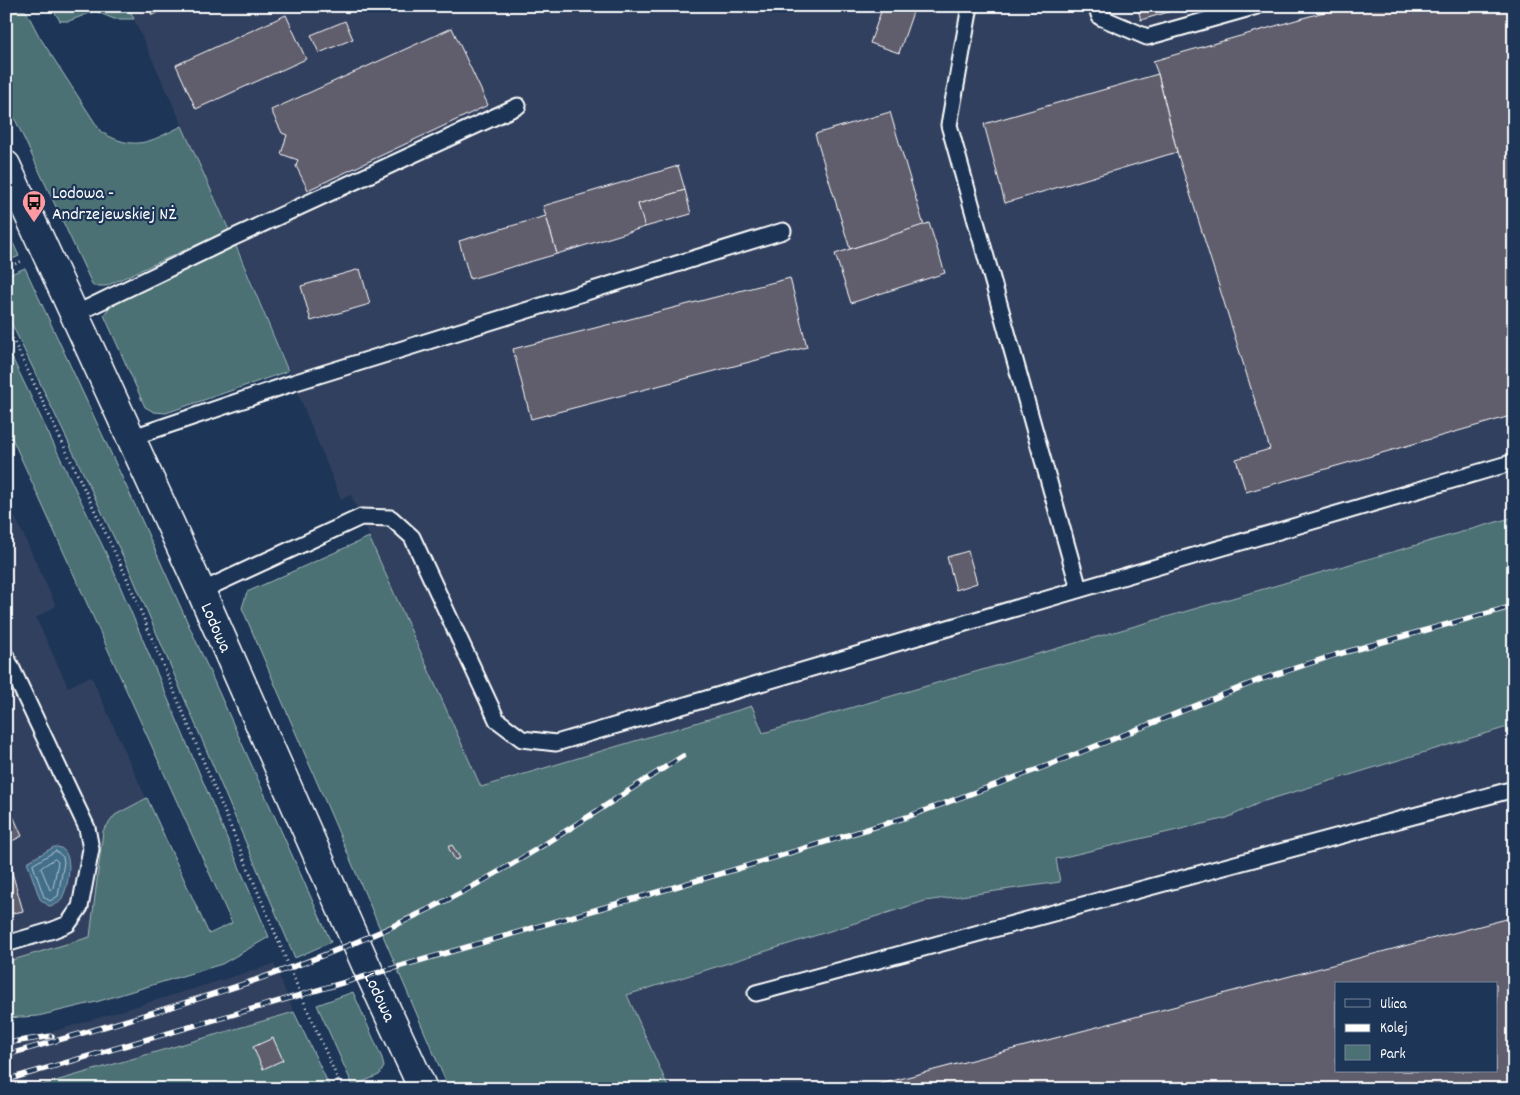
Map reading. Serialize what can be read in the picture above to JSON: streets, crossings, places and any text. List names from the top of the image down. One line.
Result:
{"streets":{"street":["Lodowa"]},"places":{"bus stop":["Lodowa - Andrzejewskiej NŻ"]},"legend":["Ulica","Kolej","Park"]}
